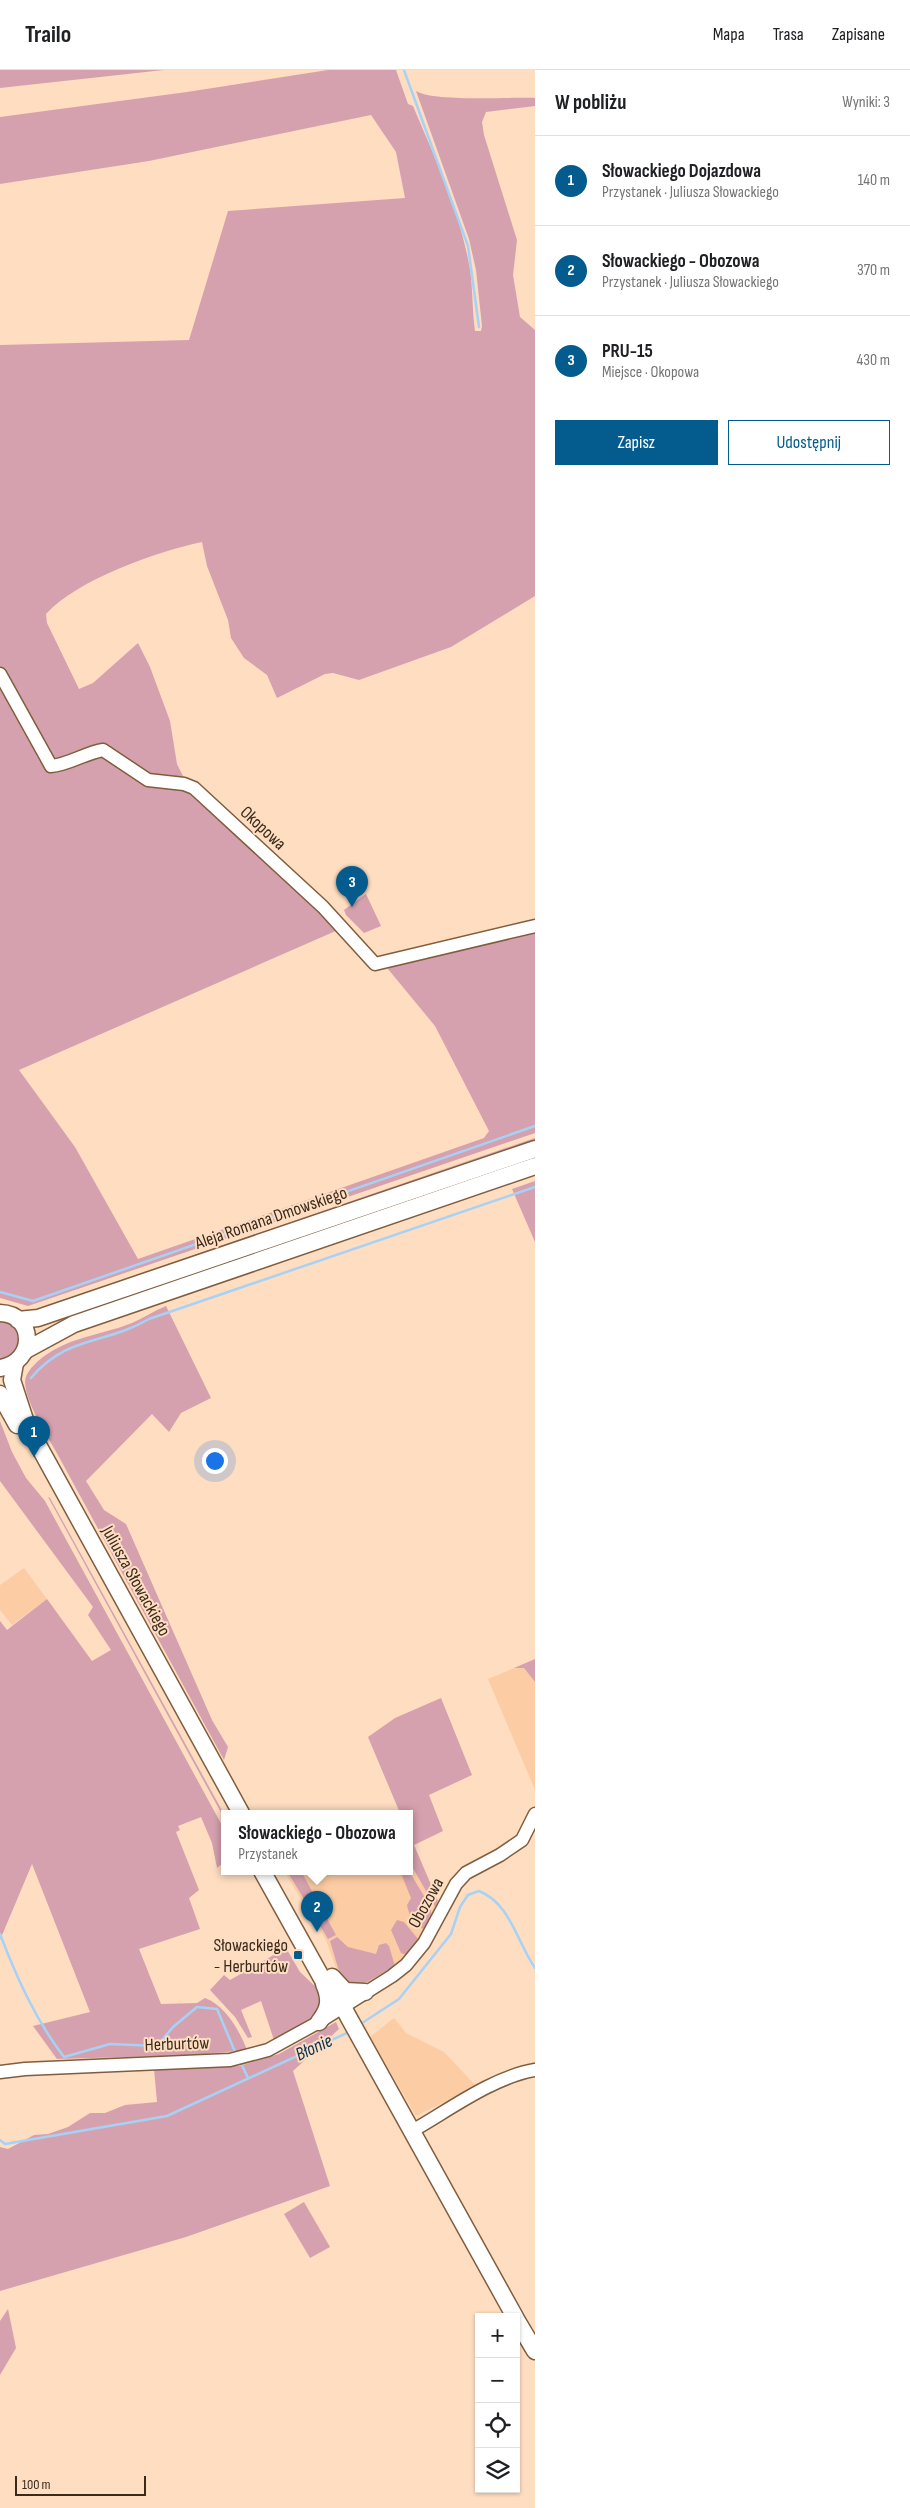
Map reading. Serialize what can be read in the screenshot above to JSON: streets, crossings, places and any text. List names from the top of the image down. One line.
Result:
{"streets":{"main road":["Aleja Romana Dmowskiego","Juliusza Słowackiego"],"street":["Okopowa","Obozowa","Herburtów"]},"crossings":[["Obozowa","Herburtów"]],"water":["Błonie"],"places":{"transit":["Słowackiego - Herburtów"]},"scale_bar":"100 m","page":{"header":"Trailo","nav":["Mapa","Trasa","Zapisane"],"heading":["W pobliżu","Wyniki: 3"],"list":[{"mark":"1","name":"Słowackiego Dojazdowa","note":"Przystanek · Juliusza Słowackiego","value":"140 m"},{"mark":"2","name":"Słowackiego - Obozowa","note":"Przystanek · Juliusza Słowackiego","value":"370 m"},{"mark":"3","name":"PRU-15","note":"Miejsce · Okopowa","value":"430 m"}],"buttons":["Zapisz","Udostępnij"],"pins":["3","1","2"],"popup":["Słowackiego - Obozowa","Przystanek"],"map_buttons":["+","−"],"scale":"100 m"}}
